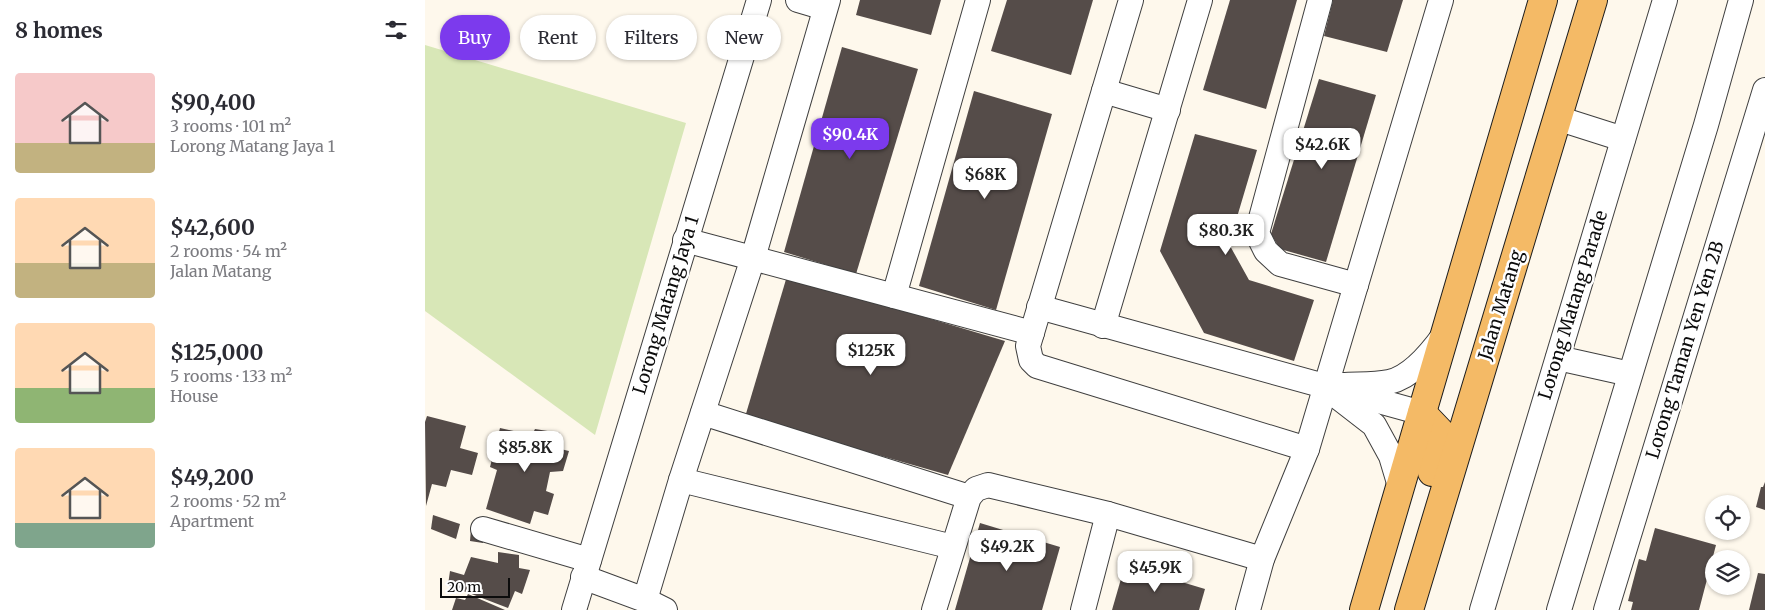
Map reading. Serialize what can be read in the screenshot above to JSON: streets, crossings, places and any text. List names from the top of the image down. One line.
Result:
{"streets":{"main road":["Jalan Matang"],"street":["Lorong Matang Jaya 1","Lorong Matang Parade","Lorong Taman Yen Yen 2B"]},"scale_bar":"20 m","page":{"heading":"8 homes","chip":["Buy","Rent","Filters","New"],"list":[{"name":"$90,400","note":"3 rooms · 101 m² · Lorong Matang Jaya 1"},{"name":"$42,600","note":"2 rooms · 54 m² · Jalan Matang"},{"name":"$125,000","note":"5 rooms · 133 m² · House"},{"name":"$49,200","note":"2 rooms · 52 m² · Apartment"}],"price":["$90.4K","$42.6K","$68K","$80.3K","$125K","$85.8K","$49.2K","$45.9K"],"scale":"20 m"}}
